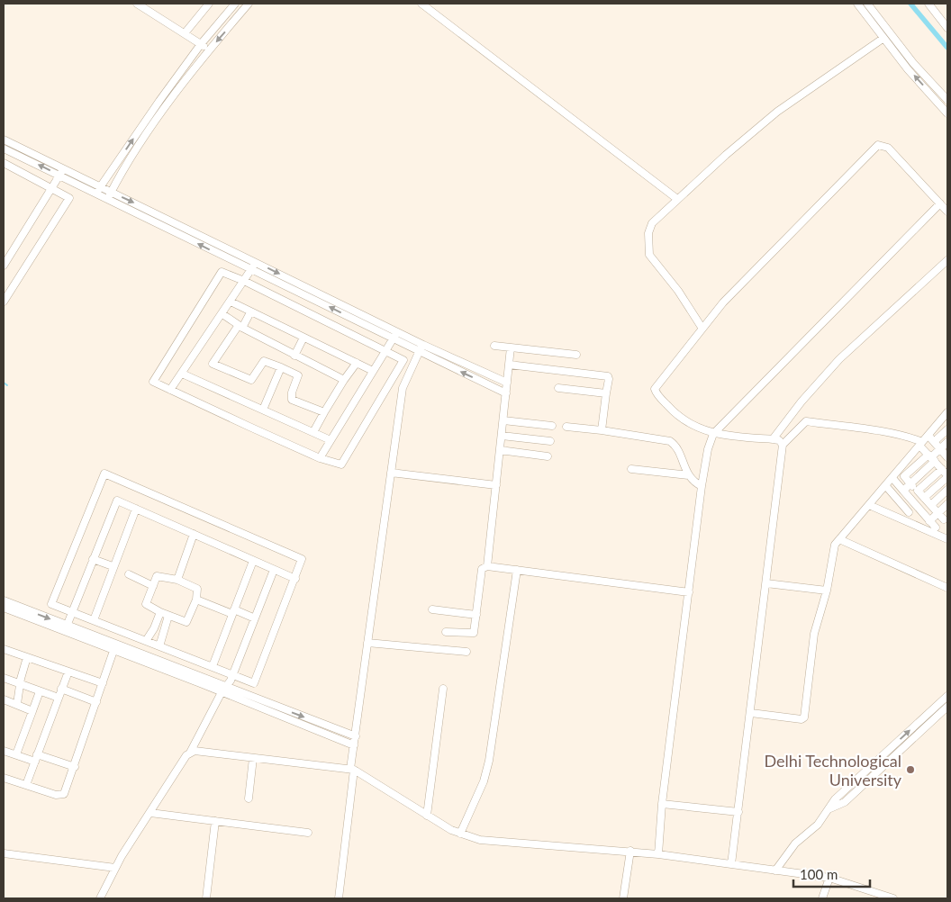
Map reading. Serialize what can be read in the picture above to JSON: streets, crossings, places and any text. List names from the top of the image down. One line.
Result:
{"places":["Delhi Technological University"],"scale_bar":"100 m"}
